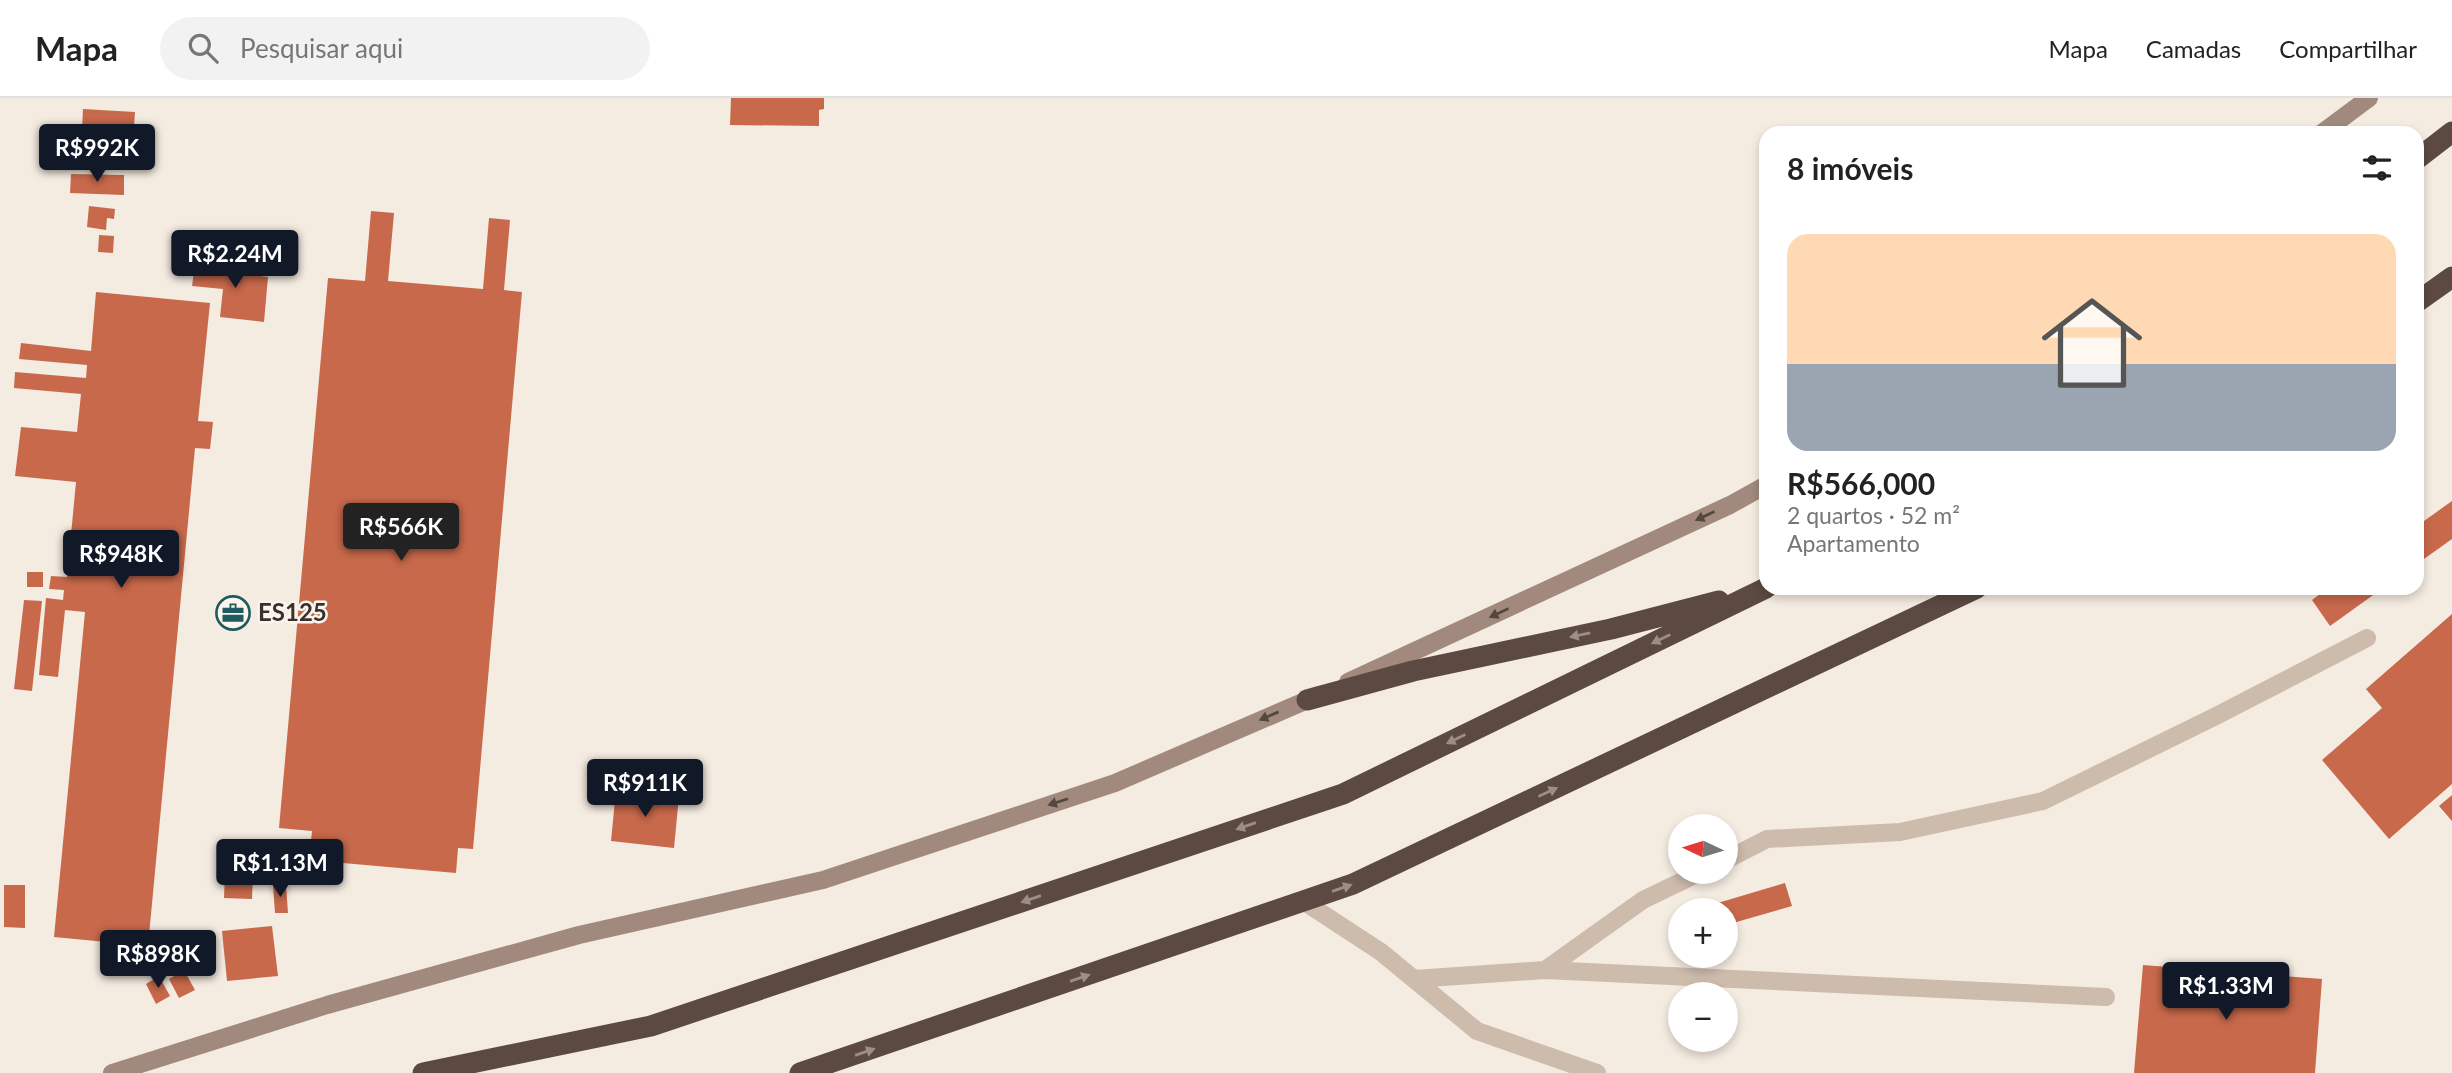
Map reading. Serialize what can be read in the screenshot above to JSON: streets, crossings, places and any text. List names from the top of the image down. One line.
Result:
{"places":{"office":["ES125"]},"north":"left","page":{"header":"Mapa","search":"Pesquisar aqui","nav":["Mapa","Camadas","Compartilhar"],"price":["R$992K","R$2.24M","R$566K","R$948K","R$911K","R$1.13M","R$898K","R$1.33M"],"heading":"8 imóveis","list":[{"name":"R$566,000","note":"2 quartos · 52 m² · Apartamento"}],"map_buttons":["+","−"]}}
